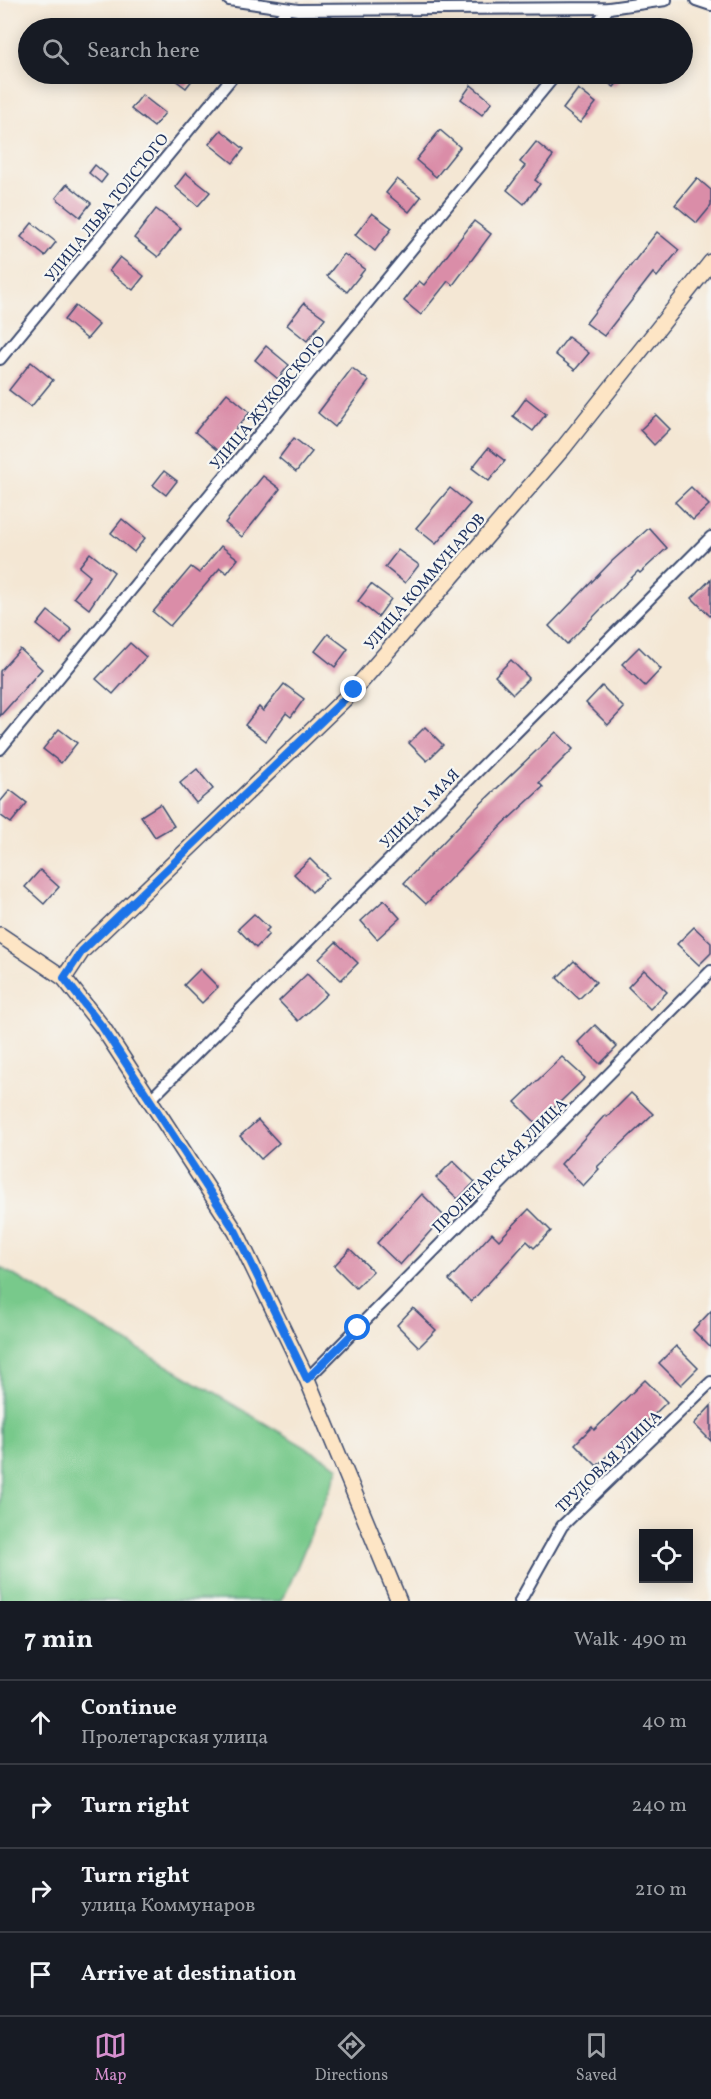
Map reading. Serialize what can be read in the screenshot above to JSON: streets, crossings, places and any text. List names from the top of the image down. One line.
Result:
{"streets":{"main road":["УЛИЦА КОММУНАРОВ"],"street":["УЛИЦА ЛЬВА ТОЛСТОГО","УЛИЦА ЖУКОВСКОГО","УЛИЦА 1 МАЯ","ПРОЛЕТАРСКАЯ УЛИЦА","ТРУДОВАЯ УЛИЦА"]},"page":{"search":"Search here","heading":["7 min","Walk · 490 m"],"list":[["Continue","Пролетарская улица","40 m"],["Turn right","240 m"],["Turn right","улица Коммунаров","210 m"],"Arrive at destination"],"nav":["Map","Directions","Saved"]}}
